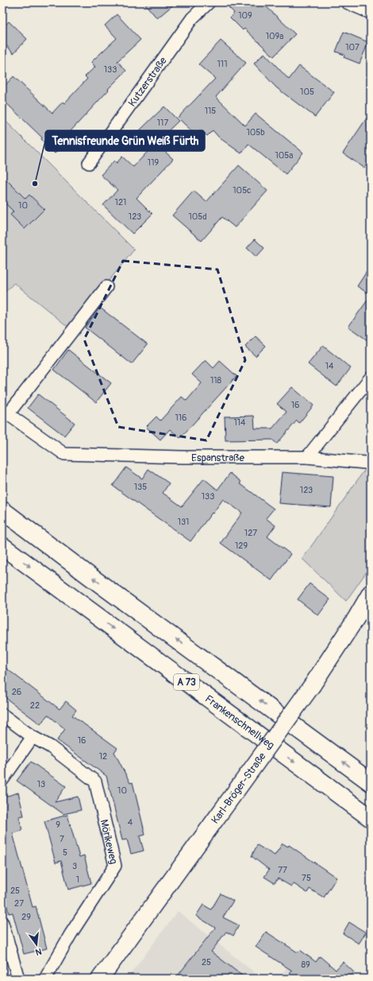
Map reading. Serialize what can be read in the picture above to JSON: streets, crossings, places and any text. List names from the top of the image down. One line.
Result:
{"streets":{"highway":["A 73","Frankenschnellweg"],"street":["Kutzerstraße","Espanstraße","Karl-Bröger-Straße","Mörikeweg"]},"places":["Tennisfreunde Grün Weiß Fürth"],"house_numbers":["109","109a","107","111","133","105","115","117","105b","105a","119","105c","121","10","123","105d","14","118","16","116","114","135","123","133","131","127","129","26","22","16","12","13","10","4","9","7","5","3","77","75","1","25","27","29","25","89"],"north":"bottom"}
